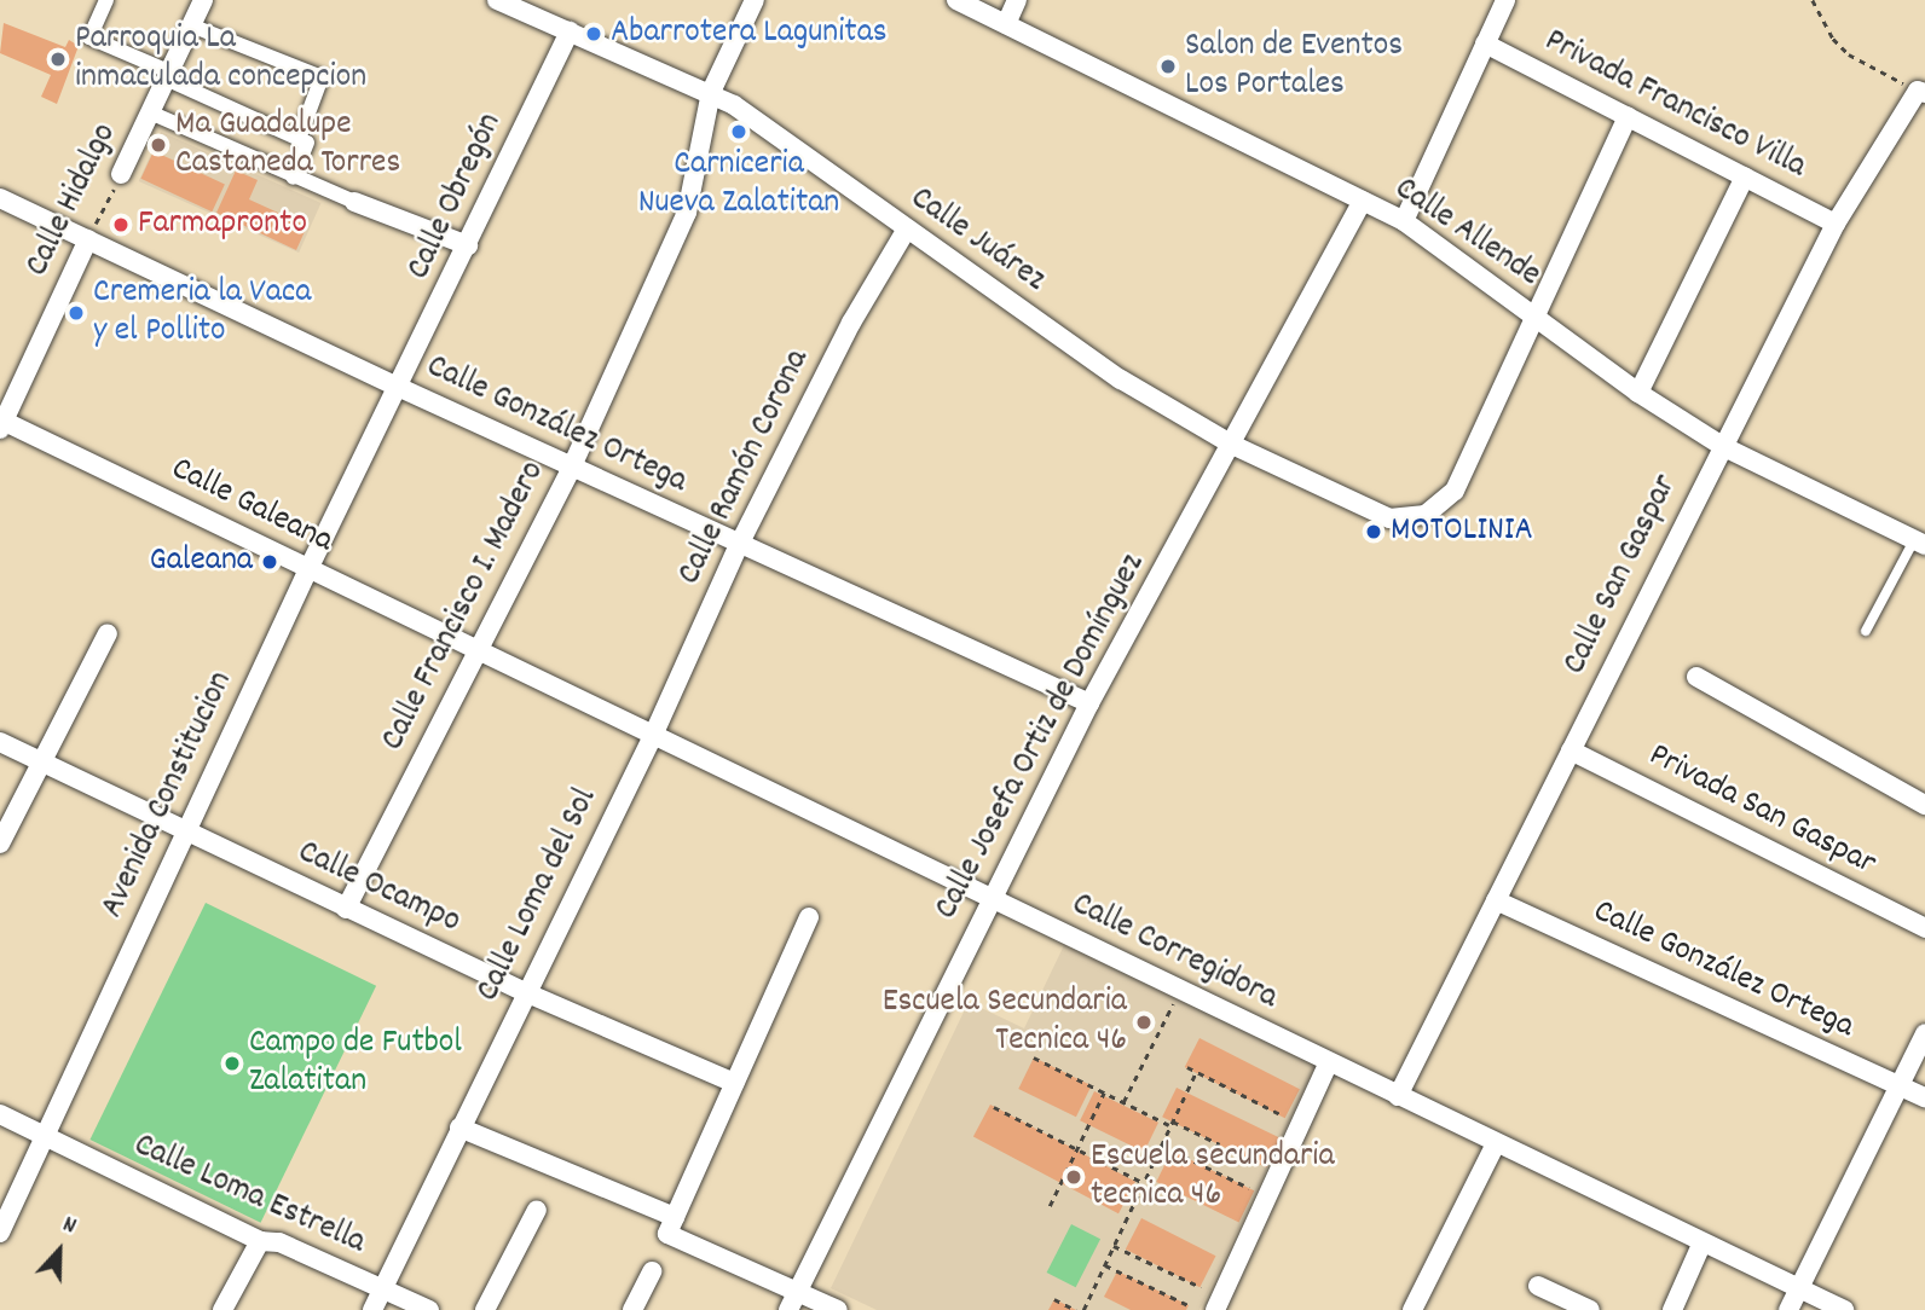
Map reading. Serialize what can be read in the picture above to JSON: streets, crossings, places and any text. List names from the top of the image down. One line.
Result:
{"streets":{"street":["Privada Francisco Villa","Calle Obregón","Calle Hidalgo","Calle Allende","Calle Juárez","Calle González Ortega","Calle Ramón Corona","Calle Galeana","Calle San Gaspar","Calle Francisco I. Madero","Calle Josefa Ortiz de Domínguez","Avenida Constitucion","Privada San Gaspar","Calle Ocampo","Calle Loma del Sol","Calle Corregidora","Calle Loma Estrella"]},"crossings":[["Privada Francisco Villa","Calle San Gaspar"],["Calle Obregón","Calle Juárez"],["Calle Obregón","Calle González Ortega"],["Calle Obregón","Avenida Constitucion"],["Calle Hidalgo","Calle González Ortega"],["Calle Hidalgo","Calle Galeana"],["Calle Allende","Calle Juárez"],["Calle Allende","Calle San Gaspar"],["Calle Allende","Calle Josefa Ortiz de Domínguez"],["Calle Juárez","Calle Ramón Corona"],["Calle Juárez","Calle Francisco I. Madero"],["Calle Juárez","Calle Josefa Ortiz de Domínguez"],["Calle González Ortega","Calle Ramón Corona"],["Calle González Ortega","Calle San Gaspar"],["Calle González Ortega","Calle Francisco I. Madero"],["Calle González Ortega","Calle Josefa Ortiz de Domínguez"],["Calle González Ortega","Avenida Constitucion"],["Calle Ramón Corona","Calle Loma del Sol"],["Calle Ramón Corona","Calle Corregidora"],["Calle Galeana","Calle Francisco I. Madero"],["Calle Galeana","Avenida Constitucion"],["Calle Galeana","Calle Corregidora"],["Calle San Gaspar","Privada San Gaspar"],["Calle San Gaspar","Calle Corregidora"],["Calle Francisco I. Madero","Calle Ocampo"],["Calle Francisco I. Madero","Calle Corregidora"],["Calle Josefa Ortiz de Domínguez","Calle Corregidora"],["Avenida Constitucion","Calle Ocampo"],["Avenida Constitucion","Calle Loma Estrella"],["Calle Ocampo","Calle Loma del Sol"],["Calle Loma del Sol","Calle Corregidora"],["Calle Loma del Sol","Calle Loma Estrella"]],"places":["Abarrotera Lagunitas","Parroquia La inmaculada concepcion","Salon de Eventos Los Portales","Carniceria Nueva Zalatitan","Ma Guadalupe Castaneda Torres","Farmapronto","Cremeria la Vaca y el Pollito","MOTOLINIA","Galeana","Escuela Secundaria Tecnica 46","Campo de Futbol Zalatitan","Escuela secundaria tecnica 46"],"north":"top"}
